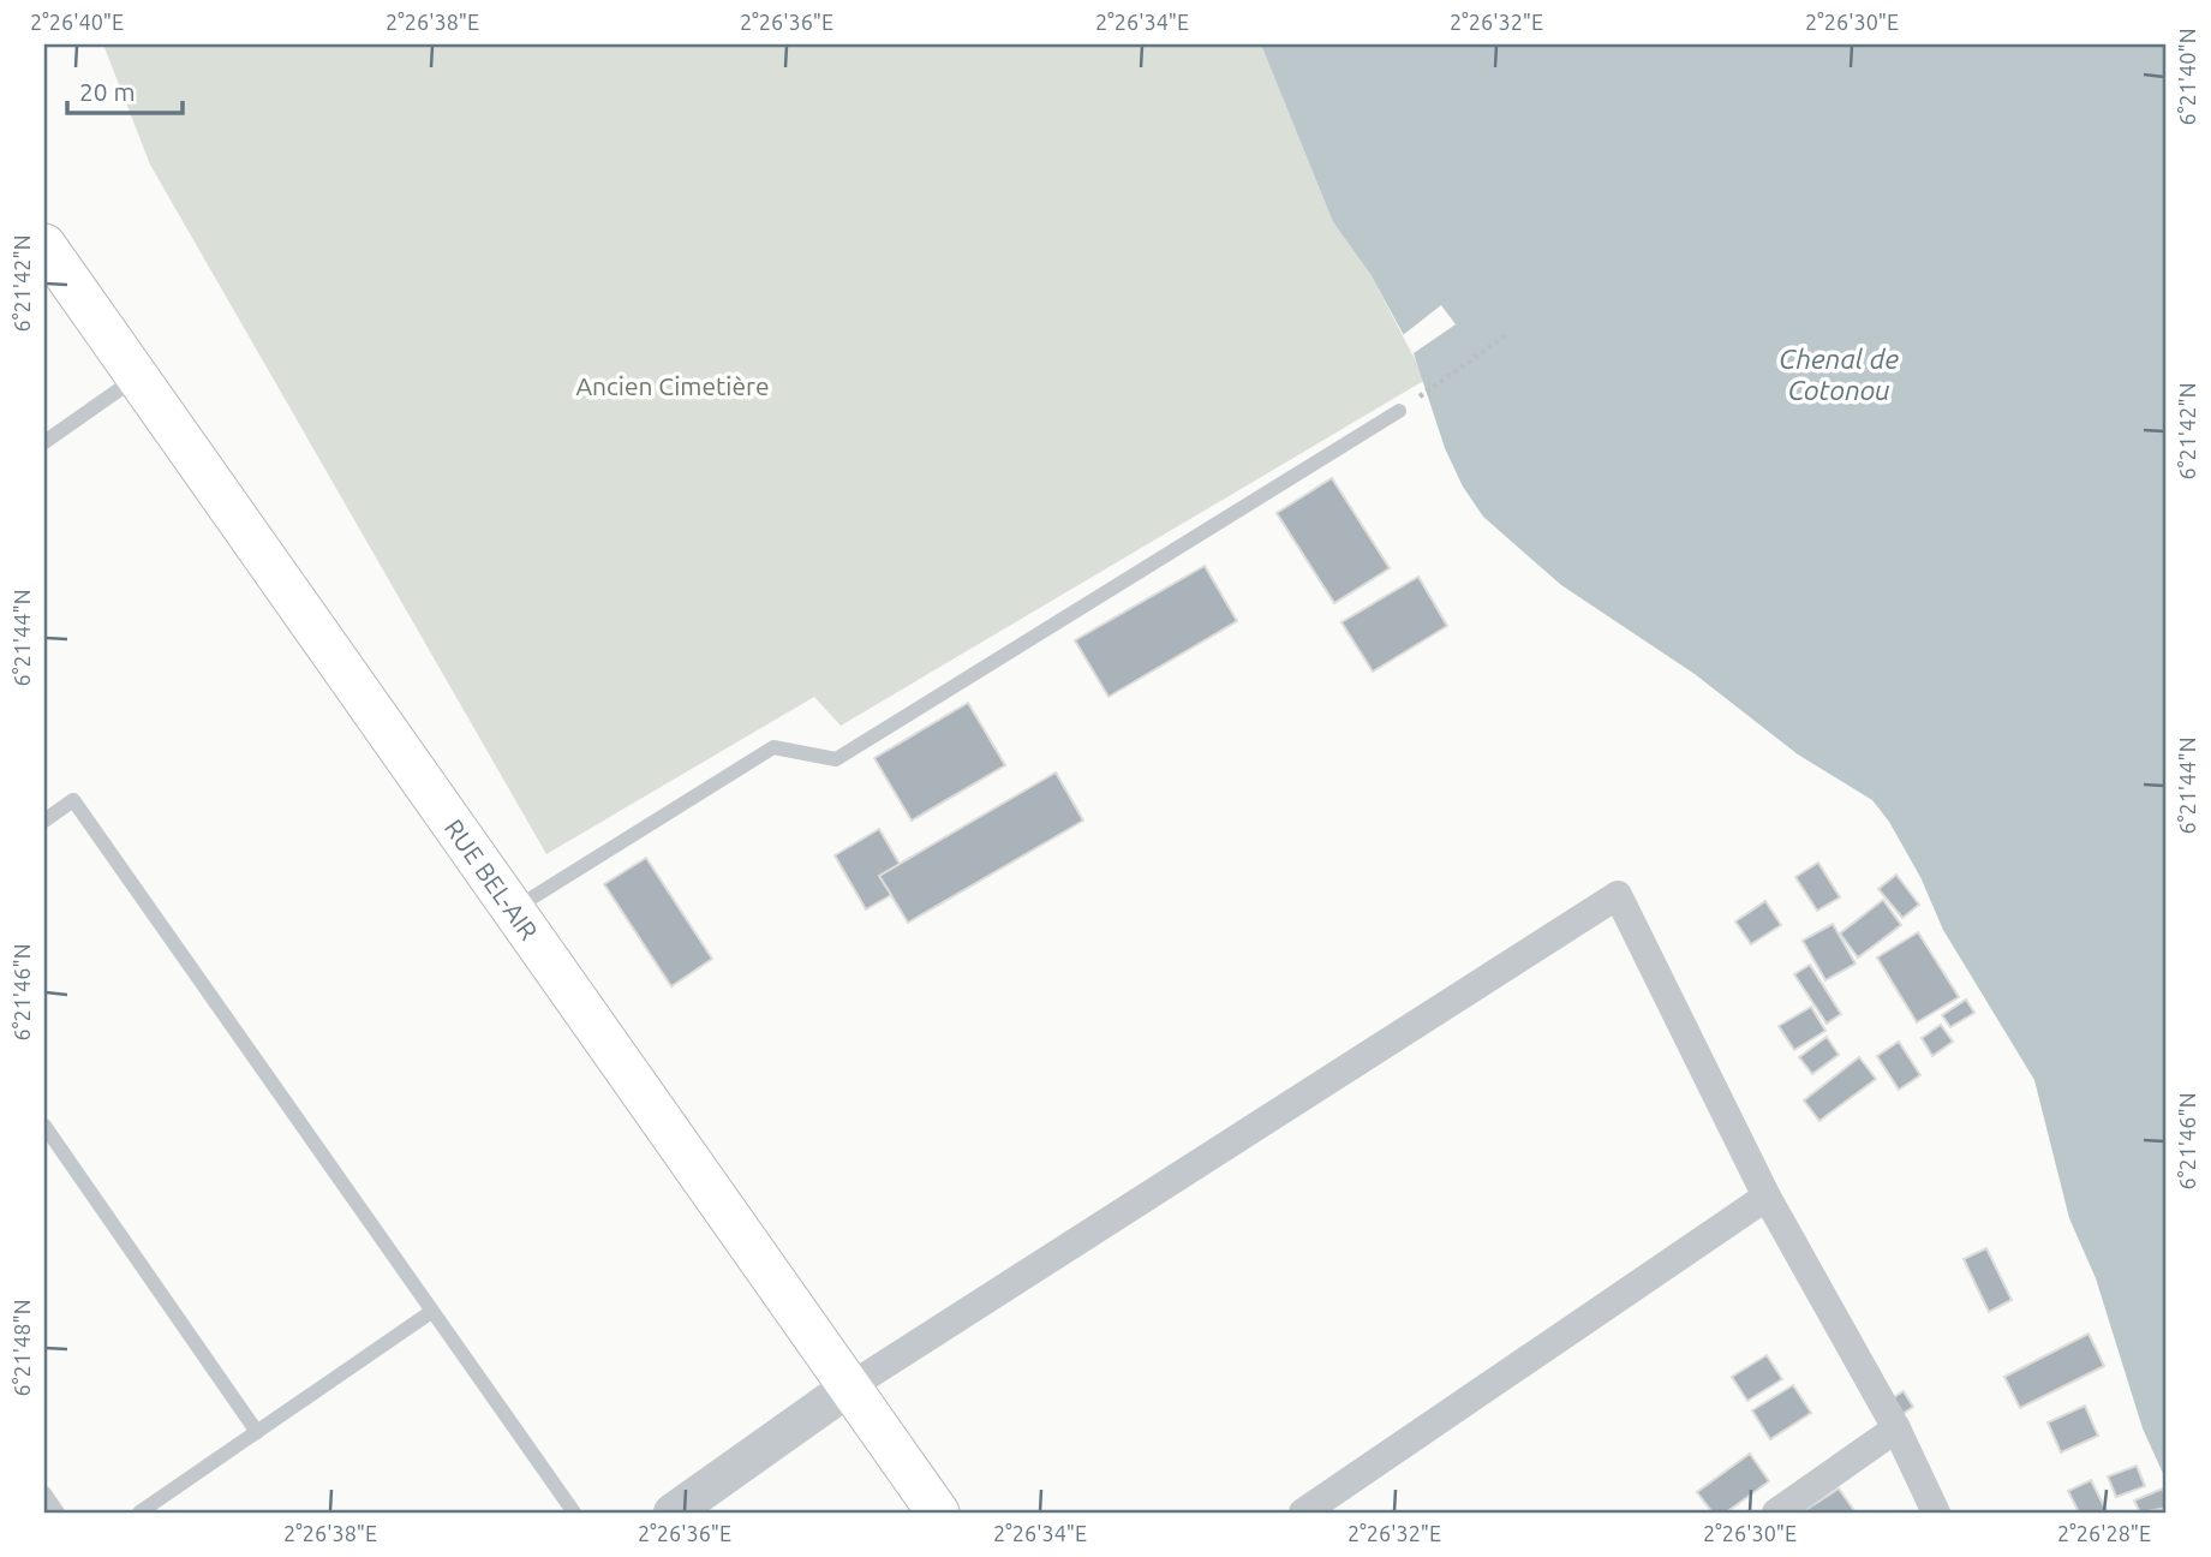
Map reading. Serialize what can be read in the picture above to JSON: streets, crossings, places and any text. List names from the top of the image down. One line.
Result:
{"streets":{"main road":["RUE BEL-AIR"]},"water":["Chenal de Cotonou"],"parks":["Ancien Cimetière"],"scale_bar":"20 m","coordinates":["2°26'40\"E","2°26'38\"E","2°26'36\"E","2°26'34\"E","2°26'32\"E","2°26'30\"E","6°21'40\"N","6°21'42\"N","6°21'44\"N","6°21'46\"N","6°21'48\"N","2°26'28\"E"]}
